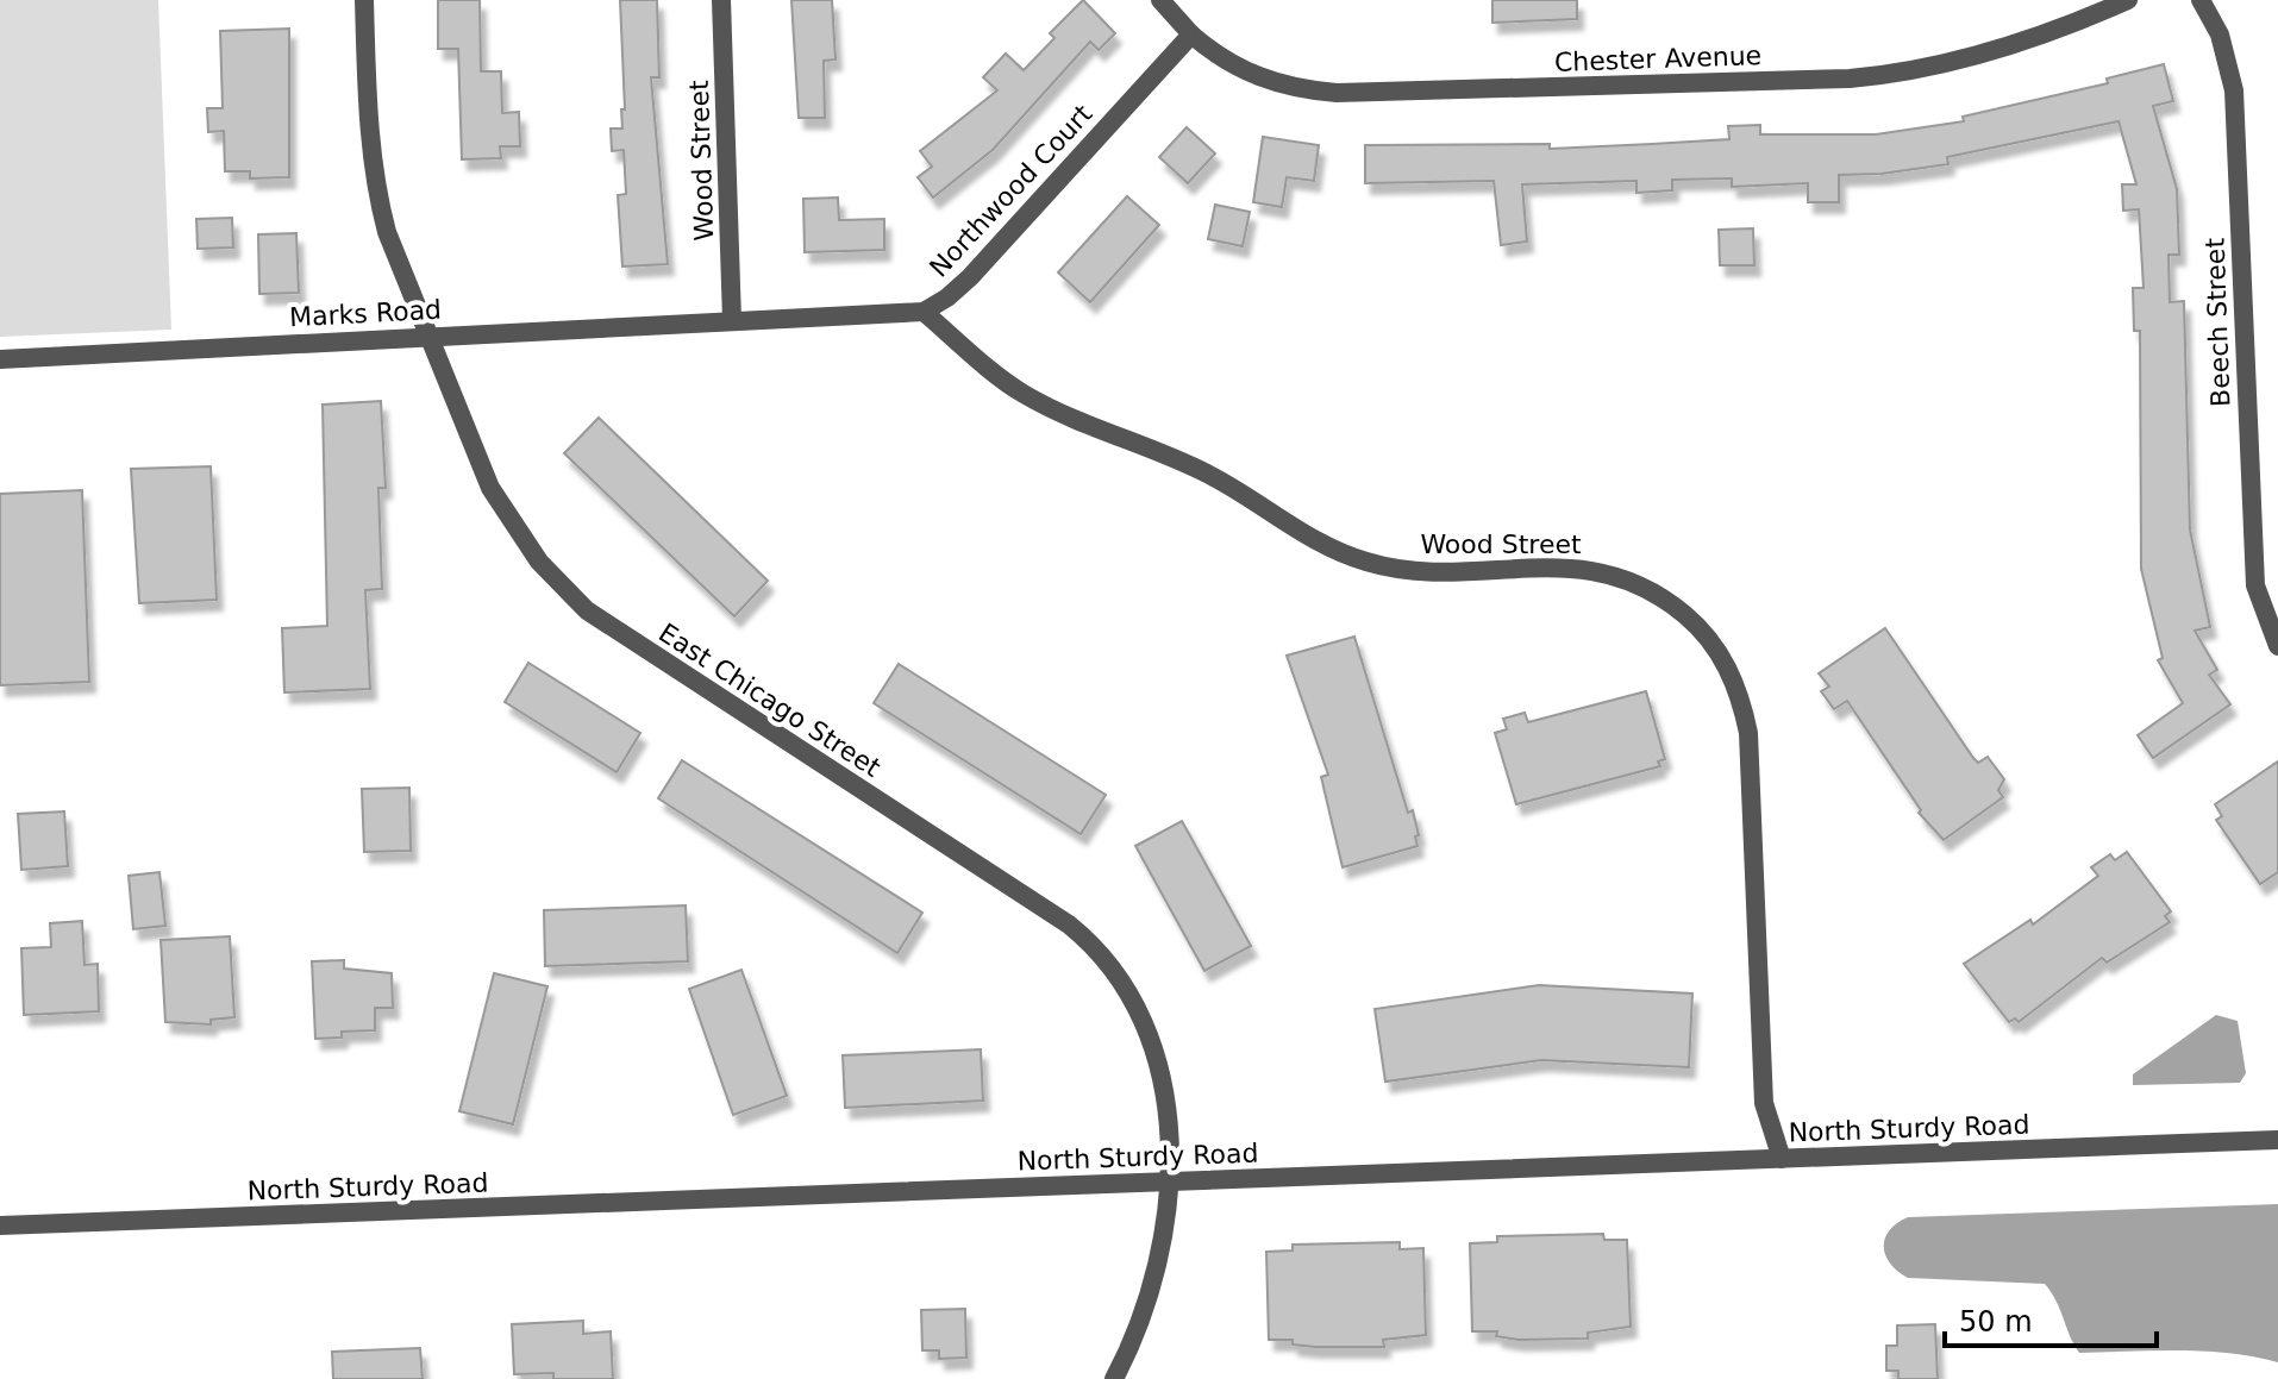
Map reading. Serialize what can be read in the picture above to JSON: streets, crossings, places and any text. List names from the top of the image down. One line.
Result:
{"streets":{"street":["Chester Avenue","Wood Street","Northwood Court","Marks Road","Beech Street","East Chicago Street","North Sturdy Road"]},"crossings":[["Chester Avenue","Northwood Court"],["Wood Street","Northwood Court"],["Wood Street","Marks Road"],["Wood Street","North Sturdy Road"],["Northwood Court","Marks Road"],["Marks Road","East Chicago Street"],["East Chicago Street","North Sturdy Road"]],"scale_bar":"50 m"}
